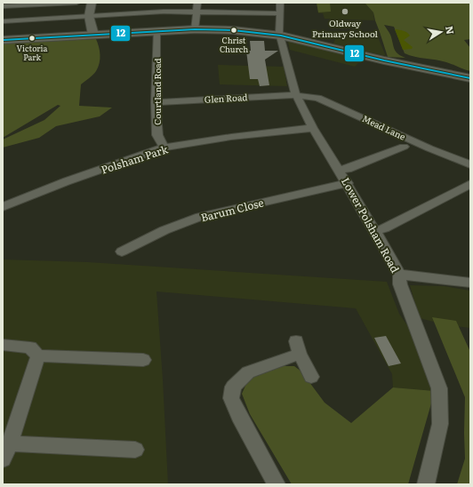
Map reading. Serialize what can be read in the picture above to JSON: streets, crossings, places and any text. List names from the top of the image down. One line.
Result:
{"streets":{"street":["Courtland Road","Glen Road","Mead Lane","Polsham Park","Barum Close","Lower Polsham Road"]},"crossings":[["Courtland Road","Glen Road"],["Courtland Road","Polsham Park"],["Glen Road","Mead Lane"],["Glen Road","Lower Polsham Road"],["Mead Lane","Lower Polsham Road"],["Polsham Park","Lower Polsham Road"],["Barum Close","Lower Polsham Road"]],"places":["Oldway Primary School","Christ Church","Victoria Park"],"lines":["transit line 12"],"north":"right"}
